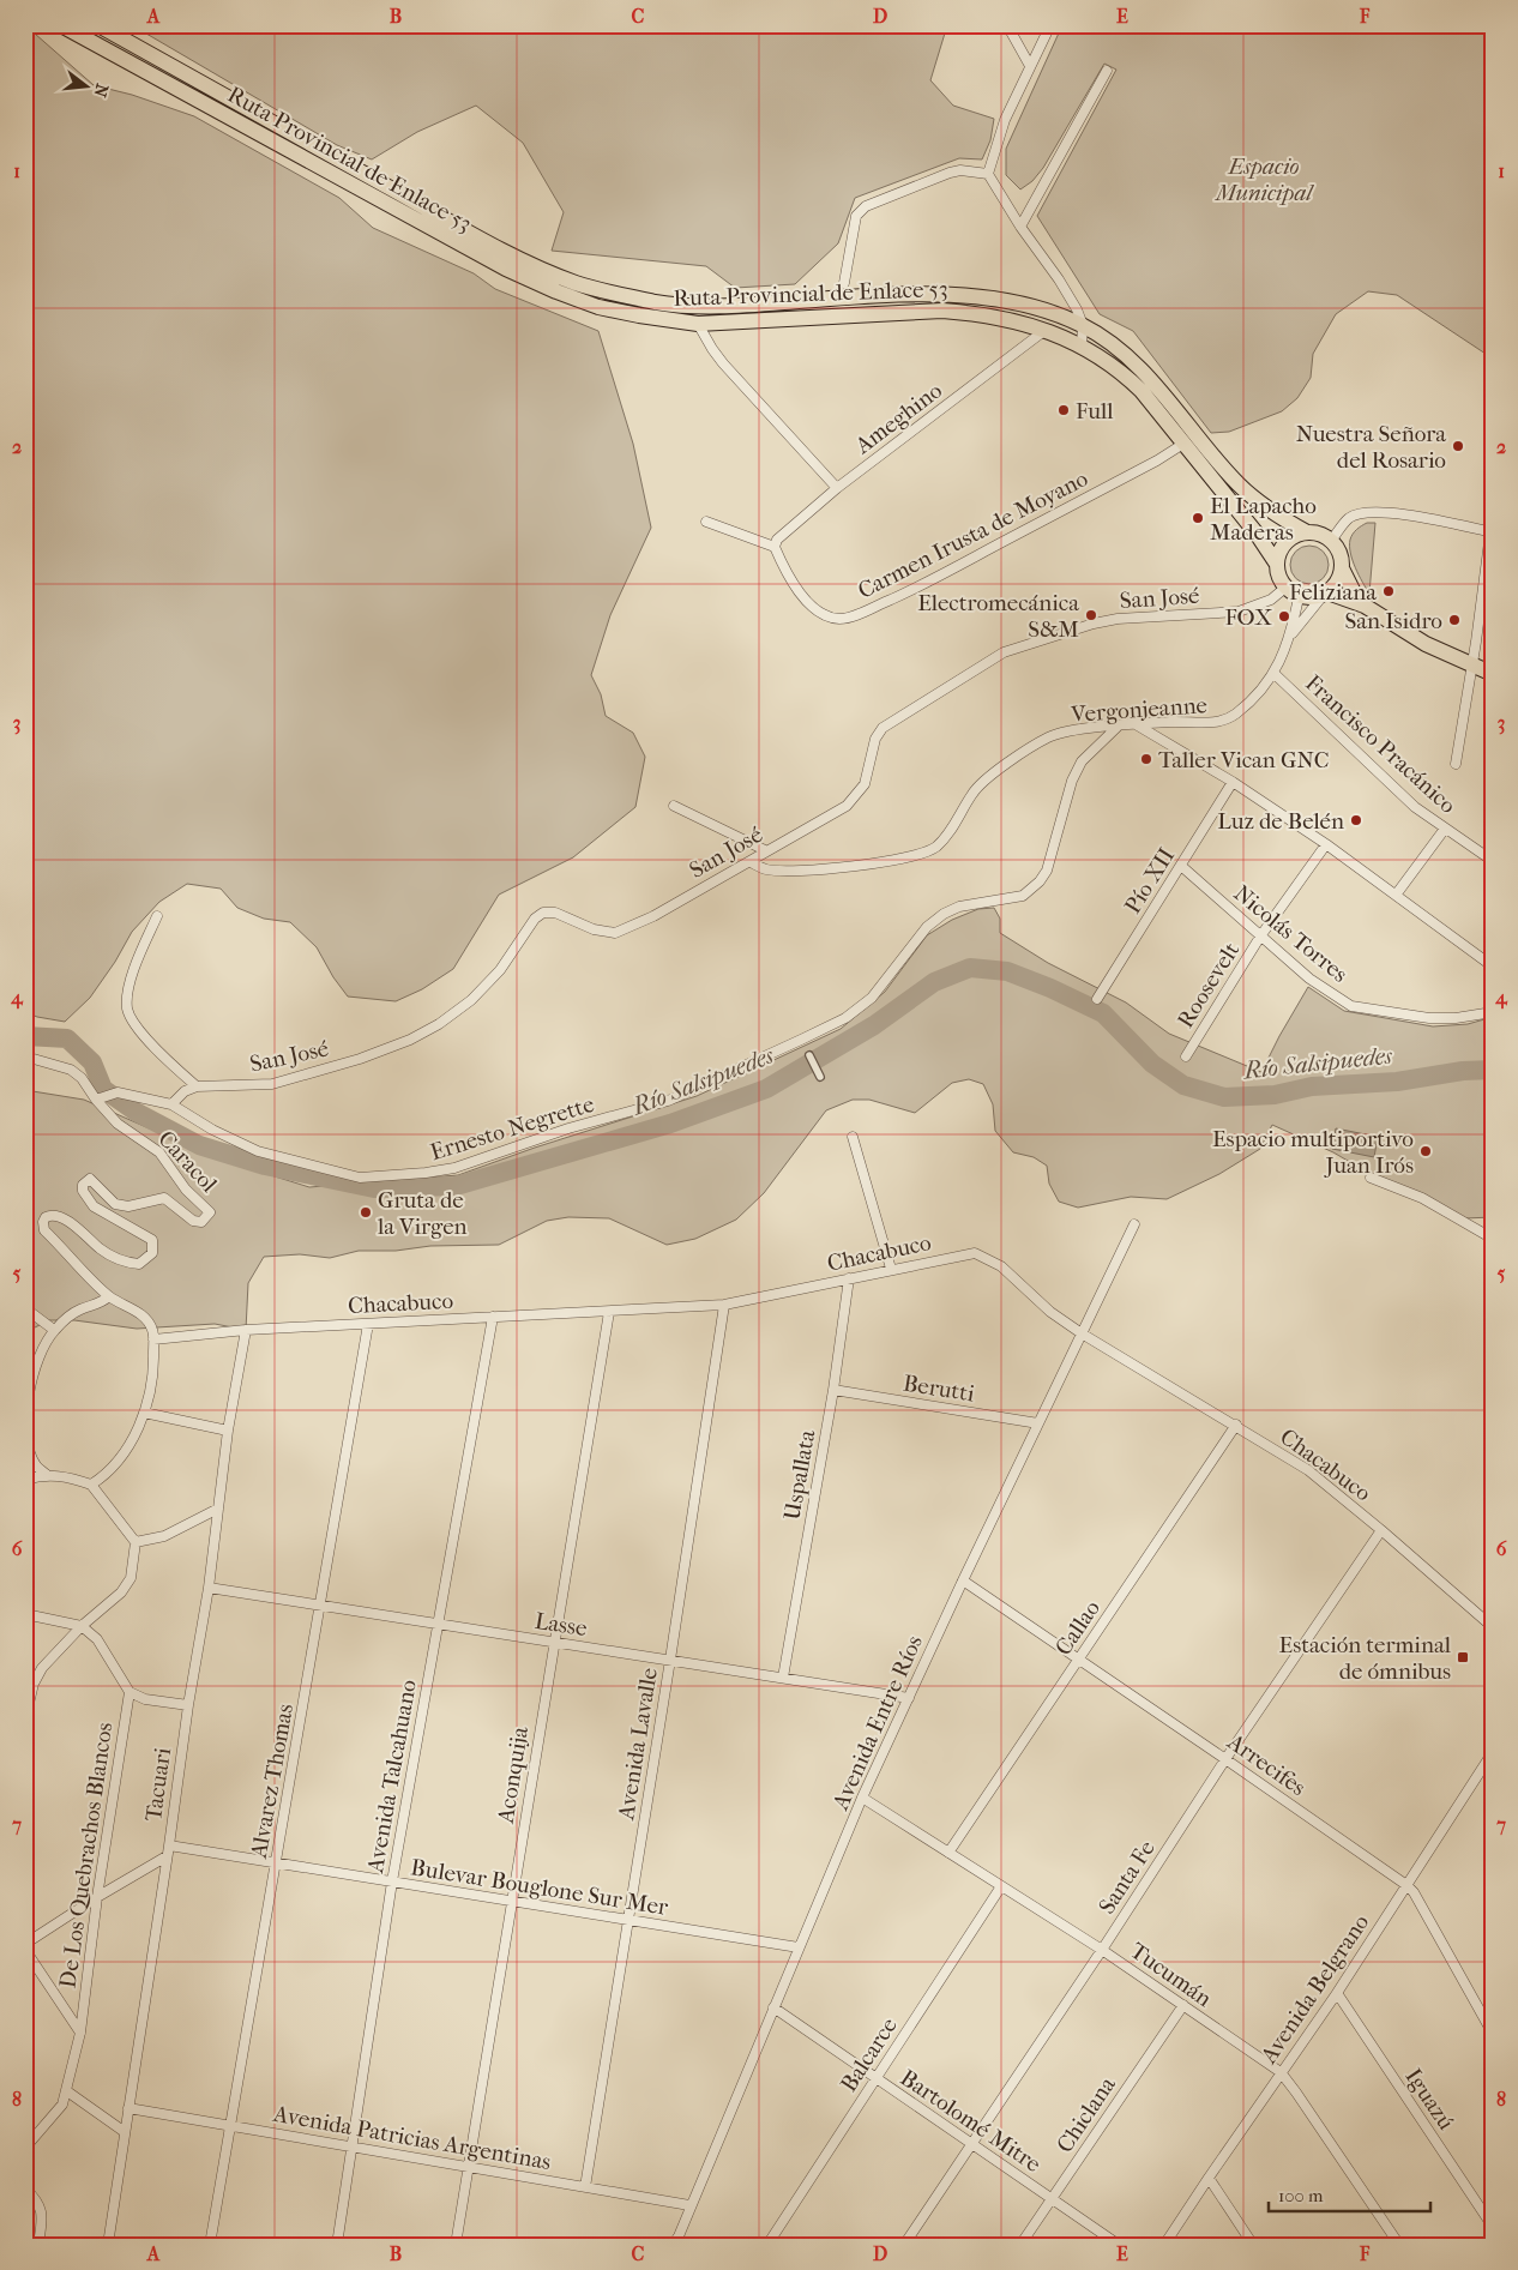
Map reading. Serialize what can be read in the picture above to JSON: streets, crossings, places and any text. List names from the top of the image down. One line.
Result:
{"streets":{"main road":["Ruta Provincial de Enlace 53"],"street":["Ameghino","Carmen Irusta de Moyano","San José","Vergonjeanne","Francisco Pracánico","Pío XII","Nicolás Torres","Roosevelt","Ernesto Negrette","Caracol","Chacabuco","Berutti","Uspallata","Lasse","Callao","Avenida Entre Ríos","Avenida Lavalle","Arrecifes","Aconquija","Avenida Talcahuano","Alvarez Thomas","Tacuari","De Los Quebrachos Blancos","Santa Fe","Bulevar Bouglone Sur Mer","Tucumán","Avenida Belgrano","Balcarce","Iguazú","Chiclana","Bartolomé Mitre","Avenida Patricias Argentinas"]},"crossings":[["Ruta Provincial de Enlace 53","Ameghino"],["Ruta Provincial de Enlace 53","Carmen Irusta de Moyano"],["Ruta Provincial de Enlace 53","San José"],["Ruta Provincial de Enlace 53","Vergonjeanne"],["Ameghino","Carmen Irusta de Moyano"],["San José","Vergonjeanne"],["Vergonjeanne","Francisco Pracánico"],["Vergonjeanne","Ernesto Negrette"],["Pío XII","Nicolás Torres"],["Nicolás Torres","Roosevelt"],["Ernesto Negrette","Caracol"],["Caracol","Chacabuco"],["Chacabuco","Uspallata"],["Chacabuco","Callao"],["Chacabuco","Avenida Entre Ríos"],["Chacabuco","Avenida Lavalle"],["Chacabuco","Aconquija"],["Chacabuco","Avenida Talcahuano"],["Chacabuco","Alvarez Thomas"],["Chacabuco","Tacuari"],["Chacabuco","Santa Fe"],["Berutti","Uspallata"],["Berutti","Avenida Entre Ríos"],["Uspallata","Lasse"],["Lasse","Avenida Entre Ríos"],["Lasse","Avenida Lavalle"],["Lasse","Aconquija"],["Lasse","Avenida Talcahuano"],["Lasse","Alvarez Thomas"],["Lasse","Tacuari"],["Callao","Arrecifes"],["Callao","Tucumán"],["Avenida Entre Ríos","Arrecifes"],["Avenida Entre Ríos","Bulevar Bouglone Sur Mer"],["Avenida Entre Ríos","Tucumán"],["Avenida Entre Ríos","Bartolomé Mitre"],["Avenida Entre Ríos","Avenida Patricias Argentinas"],["Avenida Lavalle","Bulevar Bouglone Sur Mer"],["Avenida Lavalle","Avenida Patricias Argentinas"],["Arrecifes","Santa Fe"],["Arrecifes","Avenida Belgrano"],["Aconquija","Bulevar Bouglone Sur Mer"],["Aconquija","Avenida Patricias Argentinas"],["Avenida Talcahuano","Bulevar Bouglone Sur Mer"],["Avenida Talcahuano","Avenida Patricias Argentinas"],["Alvarez Thomas","Bulevar Bouglone Sur Mer"],["Alvarez Thomas","Avenida Patricias Argentinas"],["Tacuari","Bulevar Bouglone Sur Mer"],["Tacuari","Avenida Patricias Argentinas"],["Santa Fe","Tucumán"],["Santa Fe","Bartolomé Mitre"],["Tucumán","Avenida Belgrano"],["Tucumán","Balcarce"],["Tucumán","Chiclana"],["Avenida Belgrano","Iguazú"],["Balcarce","Bartolomé Mitre"],["Chiclana","Bartolomé Mitre"]],"water":["Río Salsipuedes"],"parks":["Espacio Municipal"],"places":{"other":["Full","Nuestra Señora del Rosario","El Lapacho Maderas","Feliziana","Electromecánica S&M","FOX","San Isidro","Taller Vican GNC","Luz de Belén","Espacio multiportivo Juan Irós","Gruta de la Virgen"],"transit":["Estación terminal de ómnibus"]},"scale_bar":"100 m","north":"right","grid":{"columns":["A","B","C","D","E","F"],"rows":["1","2","3","4","5","6","7","8"]}}
